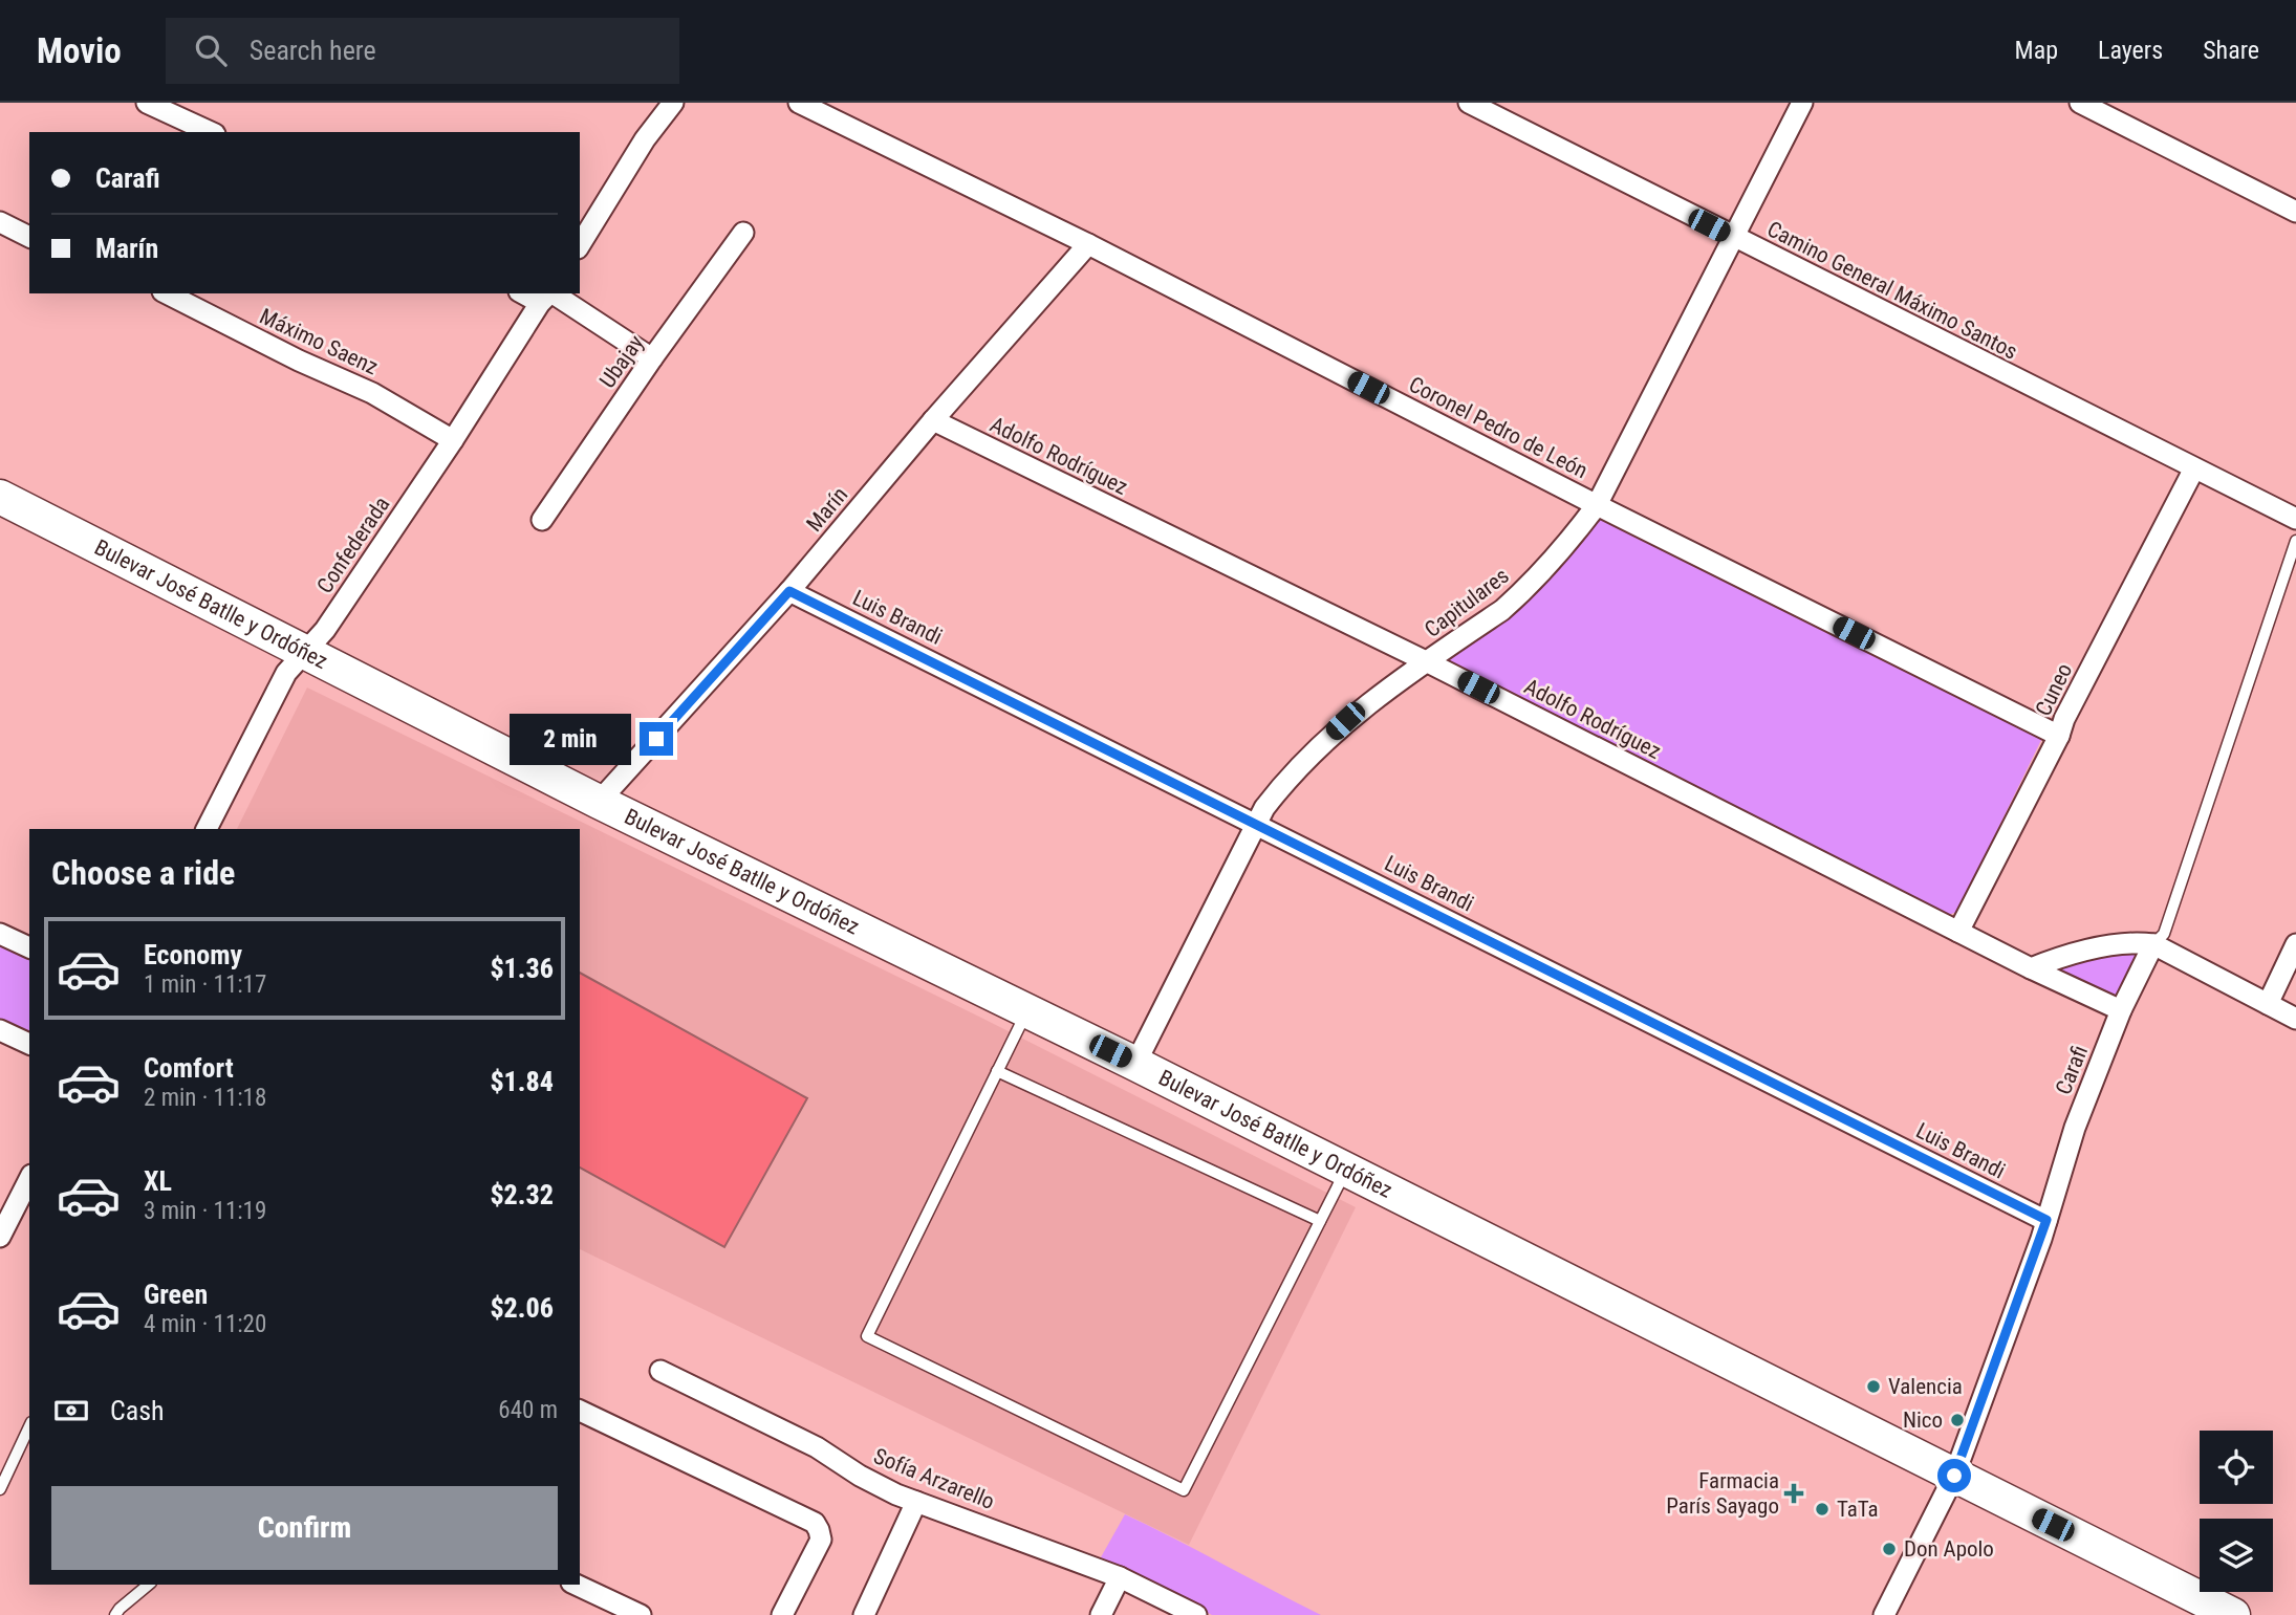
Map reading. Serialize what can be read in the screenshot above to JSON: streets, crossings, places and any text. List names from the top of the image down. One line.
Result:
{"streets":{"main road":["Bulevar José Batlle y Ordóñez"],"street":["Camino General Máximo Santos","Máximo Saenz","Ubajay","Coronel Pedro de León","Adolfo Rodríguez","Marín","Confederada","Capitulares","Luis Brandi","Cuneo","Carafi","Sofía Arzarello"]},"crossings":[["Camino General Máximo Santos","Capitulares"],["Camino General Máximo Santos","Cuneo"],["Máximo Saenz","Confederada"],["Coronel Pedro de León","Marín"],["Coronel Pedro de León","Capitulares"],["Coronel Pedro de León","Cuneo"],["Adolfo Rodríguez","Marín"],["Adolfo Rodríguez","Capitulares"],["Adolfo Rodríguez","Cuneo"],["Adolfo Rodríguez","Carafi"],["Marín","Bulevar José Batlle y Ordóñez"],["Marín","Luis Brandi"],["Confederada","Bulevar José Batlle y Ordóñez"],["Capitulares","Bulevar José Batlle y Ordóñez"],["Capitulares","Luis Brandi"],["Bulevar José Batlle y Ordóñez","Carafi"],["Luis Brandi","Carafi"]],"places":{"other":["Valencia","Nico","TaTa","Don Apolo"],"health":["Farmacia París Sayago"]},"page":{"header":"Movio","search":"Search here","nav":["Map","Layers","Share"],"banner":["Carafi","Marín"],"bubble":"2 min","heading":"Choose a ride","list":[{"name":"Economy","note":"1 min · 11:17","value":"$1.36"},{"name":"Comfort","note":"2 min · 11:18","value":"$1.84"},{"name":"XL","note":"3 min · 11:19","value":"$2.32"},{"name":"Green","note":"4 min · 11:20","value":"$2.06"}],"pay":["Cash","640 m"],"buttons":"Confirm"}}
